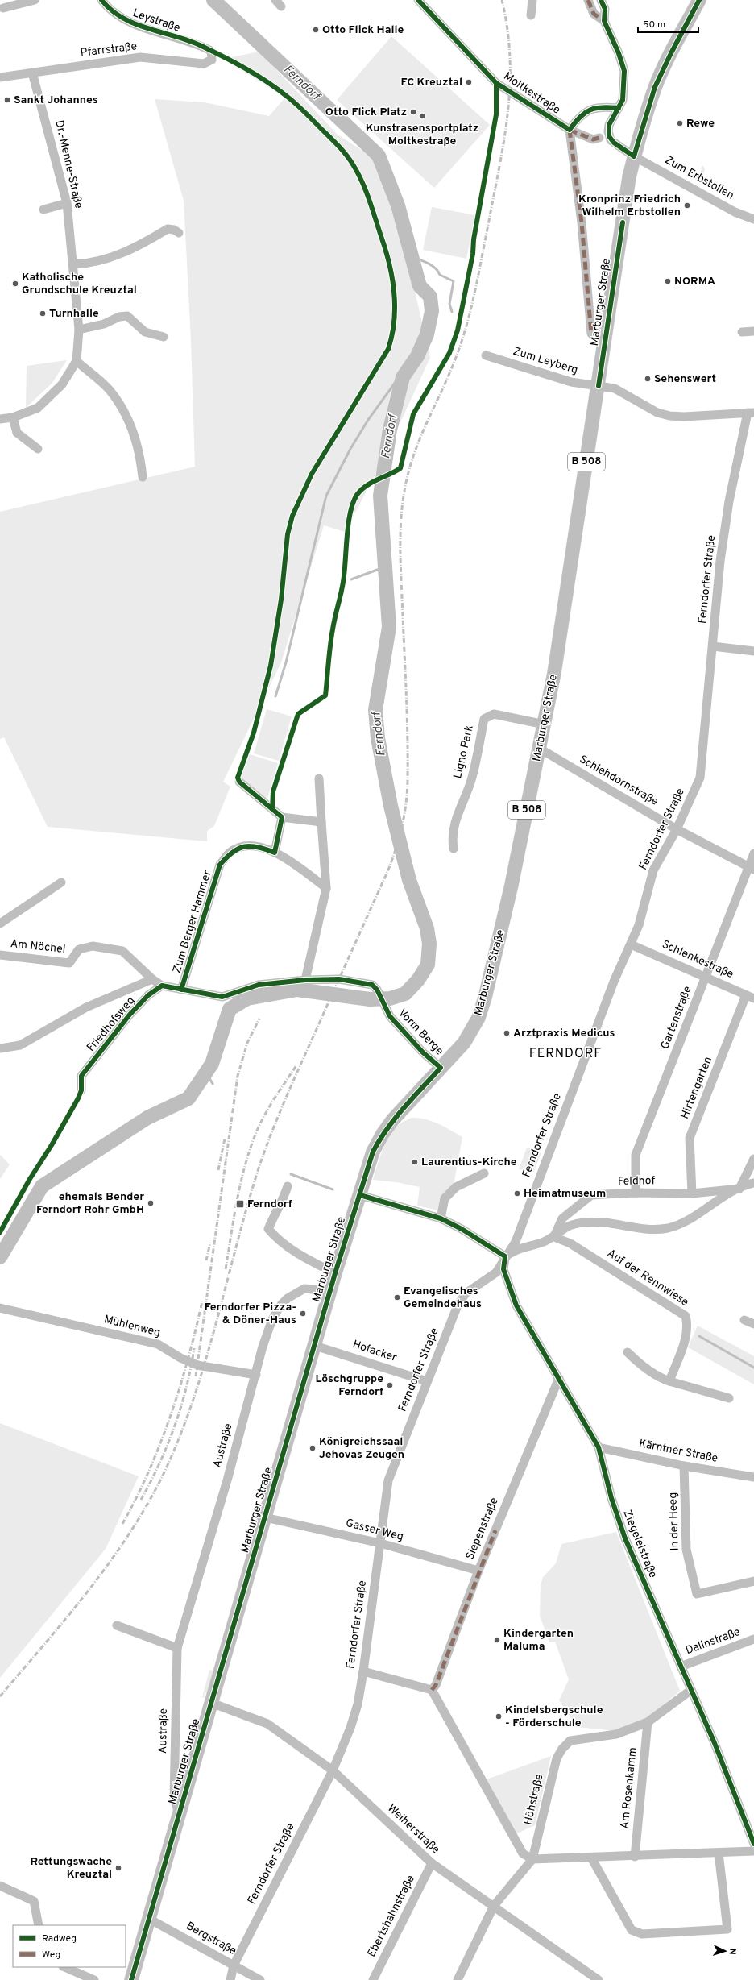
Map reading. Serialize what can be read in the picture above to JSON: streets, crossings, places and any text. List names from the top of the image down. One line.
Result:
{"streets":{"main road":["Marburger Straße","B 508"],"street":["Leystraße","Pfarrstraße","Moltkestraße","Dr.-Menne-Straße","Zum Erbstollen","Zum Leyberg","Ferndorfer Straße","Ligno Park","Schlehdornstraße","Zum Berger Hammer","Am Nöchel","Schlenkestraße","Gartenstraße","Friedhofsweg","Vorm Berge","Hirtengarten","Feldhof","Auf der Rennwiese","Mühlenweg","Hofacker","Austraße","Kärntner Straße","In der Heeg","Siepenstraße","Gasser Weg","Ziegeleistraße","Dallnstraße","Am Rosenkamm","Höhstraße","Weiherstraße","Ebertshahnstraße","Bergstraße"]},"crossings":[["Leystraße","Pfarrstraße"],["Pfarrstraße","Dr.-Menne-Straße"],["Zum Erbstollen","Marburger Straße"],["Marburger Straße","Zum Leyberg"],["Marburger Straße","Ligno Park"],["Marburger Straße","Schlehdornstraße"],["Marburger Straße","Vorm Berge"],["Marburger Straße","Hofacker"],["Marburger Straße","Austraße"],["Marburger Straße","Gasser Weg"],["Marburger Straße","Weiherstraße"],["Marburger Straße","Bergstraße"],["Zum Leyberg","Ferndorfer Straße"],["Ferndorfer Straße","Schlehdornstraße"],["Ferndorfer Straße","Schlenkestraße"],["Ferndorfer Straße","Hofacker"],["Ferndorfer Straße","Gasser Weg"],["Ferndorfer Straße","Ziegeleistraße"],["Ferndorfer Straße","Weiherstraße"],["Ferndorfer Straße","Bergstraße"],["Schlehdornstraße","Gartenstraße"],["Am Nöchel","Friedhofsweg"],["Schlenkestraße","Gartenstraße"],["Schlenkestraße","Hirtengarten"],["Gartenstraße","Feldhof"],["Hirtengarten","Feldhof"],["Feldhof","Auf der Rennwiese"],["Mühlenweg","Austraße"],["Kärntner Straße","In der Heeg"],["Kärntner Straße","Ziegeleistraße"],["Siepenstraße","Gasser Weg"],["Siepenstraße","Ziegeleistraße"],["Ziegeleistraße","Dallnstraße"],["Ziegeleistraße","Höhstraße"],["Am Rosenkamm","Höhstraße"],["Höhstraße","Weiherstraße"],["Weiherstraße","Ebertshahnstraße"]],"districts":["FERNDORF"],"water":["Ferndorf"],"places":{"other":["Otto Flick Halle","FC Kreuztal","Sankt Johannes","Otto Flick Platz","Kunstrasensportplatz Moltkestraße","Rewe","Kronprinz Friedrich Wilhelm Erbstollen","NORMA","Katholische Grundschule Kreuztal","Turnhalle","Sehenswert","Arztpraxis Medicus","Laurentius-Kirche","Heimatmuseum","ehemals Bender Ferndorf Rohr GmbH","Evangelisches Gemeindehaus","Ferndorfer Pizza- & Döner-Haus","Löschgruppe Ferndorf","Königreichssaal Jehovas Zeugen","Kindergarten Maluma","Kindelsbergschule - Förderschule","Rettungswache Kreuztal"],"transit":["Ferndorf"]},"legend":["Radweg","Weg"],"scale_bar":"50 m","north":"right"}
